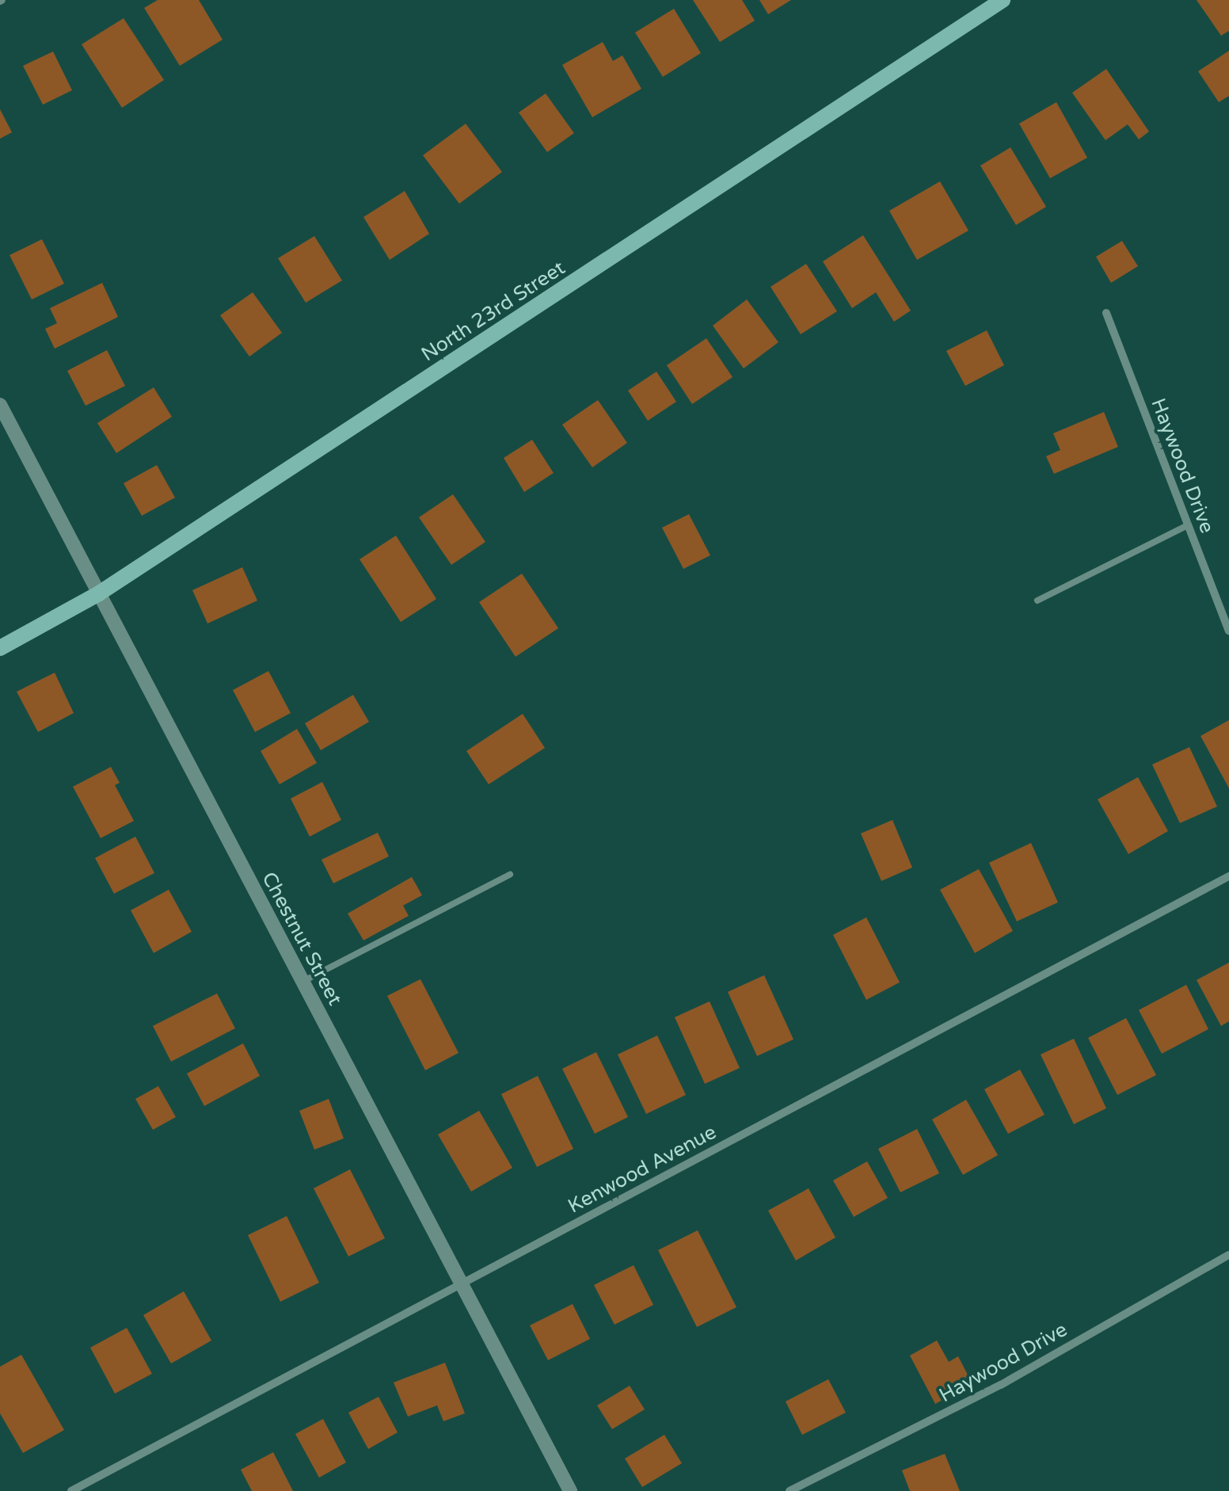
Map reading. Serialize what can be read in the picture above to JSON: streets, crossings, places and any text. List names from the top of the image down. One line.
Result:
{"streets":{"main road":["North 23rd Street"],"street":["Haywood Drive","Chestnut Street","Kenwood Avenue"]},"crossings":[["North 23rd Street","Chestnut Street"],["Chestnut Street","Kenwood Avenue"]]}
